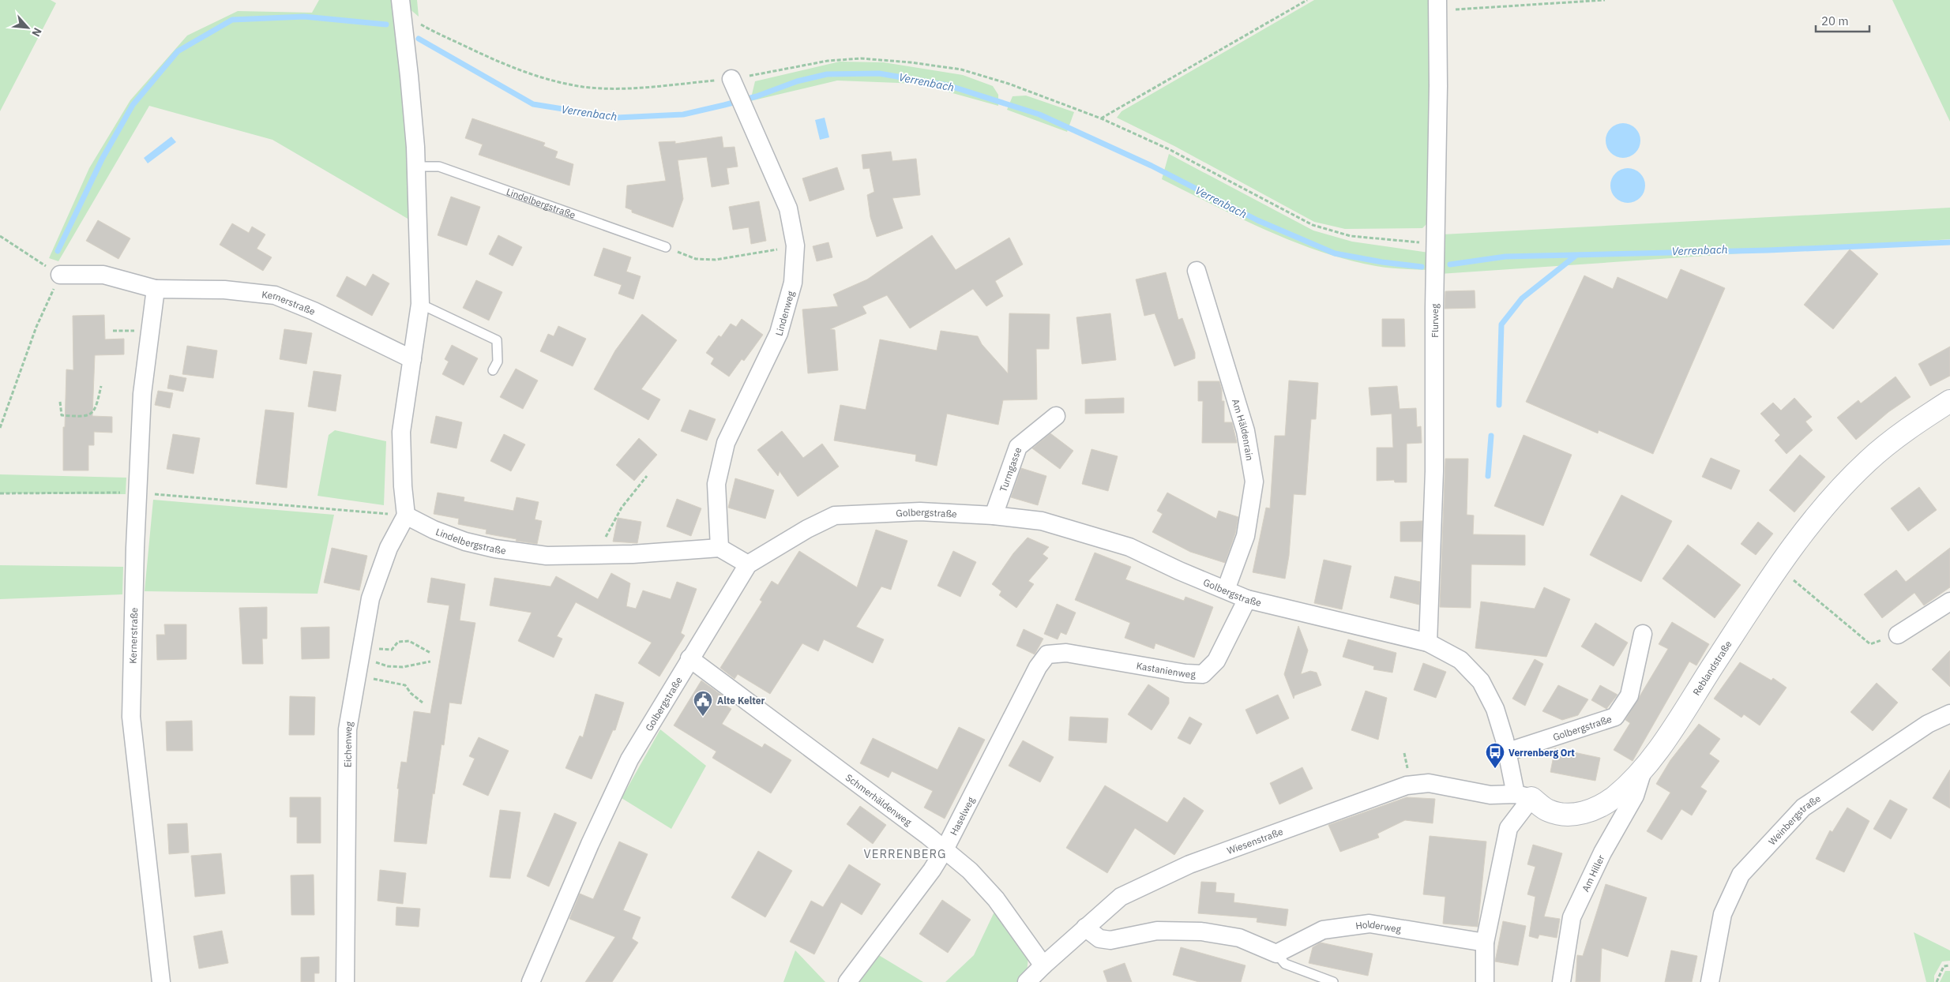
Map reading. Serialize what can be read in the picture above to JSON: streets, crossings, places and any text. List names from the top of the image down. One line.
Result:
{"streets":{"street":["Lindelbergstraße","Kernerstraße","Lindenweg","Flurweg","Am Häldenrain","Turmgasse","Golbergstraße","Reblandstraße","Kastanienweg","Eichenweg","Schmerhäldenweg","Haselweg","Weinbergstraße","Wiesenstraße","Am Hiller","Holderweg"]},"crossings":[["Lindelbergstraße","Lindenweg"],["Lindelbergstraße","Eichenweg"],["Flurweg","Golbergstraße"],["Am Häldenrain","Golbergstraße"],["Turmgasse","Golbergstraße"],["Golbergstraße","Reblandstraße"],["Golbergstraße","Kastanienweg"],["Golbergstraße","Schmerhäldenweg"],["Golbergstraße","Wiesenstraße"],["Reblandstraße","Wiesenstraße"],["Reblandstraße","Am Hiller"],["Kastanienweg","Haselweg"],["Schmerhäldenweg","Haselweg"],["Schmerhäldenweg","Wiesenstraße"]],"districts":["VERRENBERG"],"water":["Verrenbach"],"places":{"public building":["Alte Kelter"],"bus stop":["Verrenberg Ort"]},"scale_bar":"20 m","north":"bottom right"}
